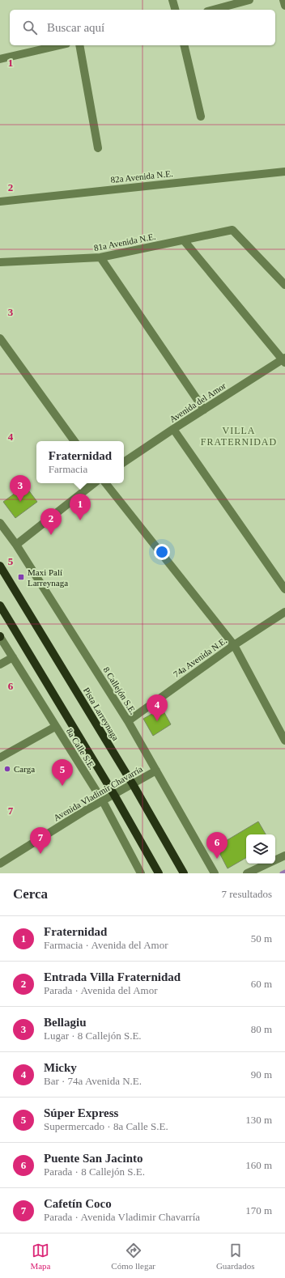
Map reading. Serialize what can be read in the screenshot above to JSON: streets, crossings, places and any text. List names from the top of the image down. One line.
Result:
{"streets":{"main road":["Pista Larreynaga"],"street":["82a Avenida N.E.","81a Avenida N.E.","Avenida del Amor","74a Avenida N.E.","8 Callejón S.E.","8a Calle S.E.","Avenida Vladimir Chavarría"]},"crossings":[["74a Avenida N.E.","8 Callejón S.E."],["8 Callejón S.E.","Avenida Vladimir Chavarría"],["Pista Larreynaga","Avenida Vladimir Chavarría"],["8a Calle S.E.","Avenida Vladimir Chavarría"]],"districts":["VILLA FRATERNIDAD"],"places":{"transit":["Maxi Palí Larreynaga"],"other":["Carga"]},"page":{"search":"Buscar aquí","popup":["Fraternidad","Farmacia"],"pins":["3","1","2","4","5","7","6"],"heading":["Cerca","7 resultados"],"list":[{"mark":"1","name":"Fraternidad","note":"Farmacia · Avenida del Amor","value":"50 m"},{"mark":"2","name":"Entrada Villa Fraternidad","note":"Parada · Avenida del Amor","value":"60 m"},{"mark":"3","name":"Bellagiu","note":"Lugar · 8 Callejón S.E.","value":"80 m"},{"mark":"4","name":"Micky","note":"Bar · 74a Avenida N.E.","value":"90 m"},{"mark":"5","name":"Súper Express","note":"Supermercado · 8a Calle S.E.","value":"130 m"},{"mark":"6","name":"Puente San Jacinto","note":"Parada · 8 Callejón S.E.","value":"160 m"},{"mark":"7","name":"Cafetín Coco","note":"Parada · Avenida Vladimir Chavarría","value":"170 m"}],"nav":["Mapa","Cómo llegar","Guardados"]},"grid":{"rows":["1","2","3","4","5","6","7"]}}
